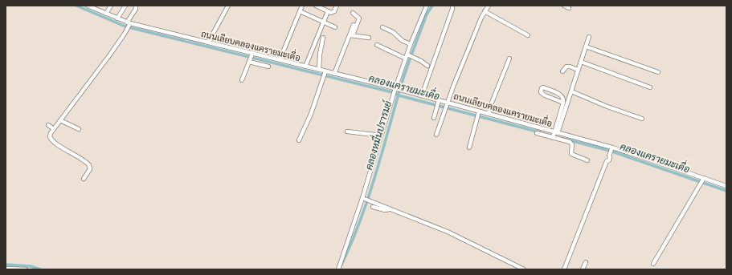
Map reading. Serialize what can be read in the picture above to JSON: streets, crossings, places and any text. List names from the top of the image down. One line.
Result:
{"streets":{"street":["ถนนเลียบคลองแครายมะเดื่อ"]},"water":["คลองแครายมะเดื่อ","คลองหมื่นปรารมย์"]}
